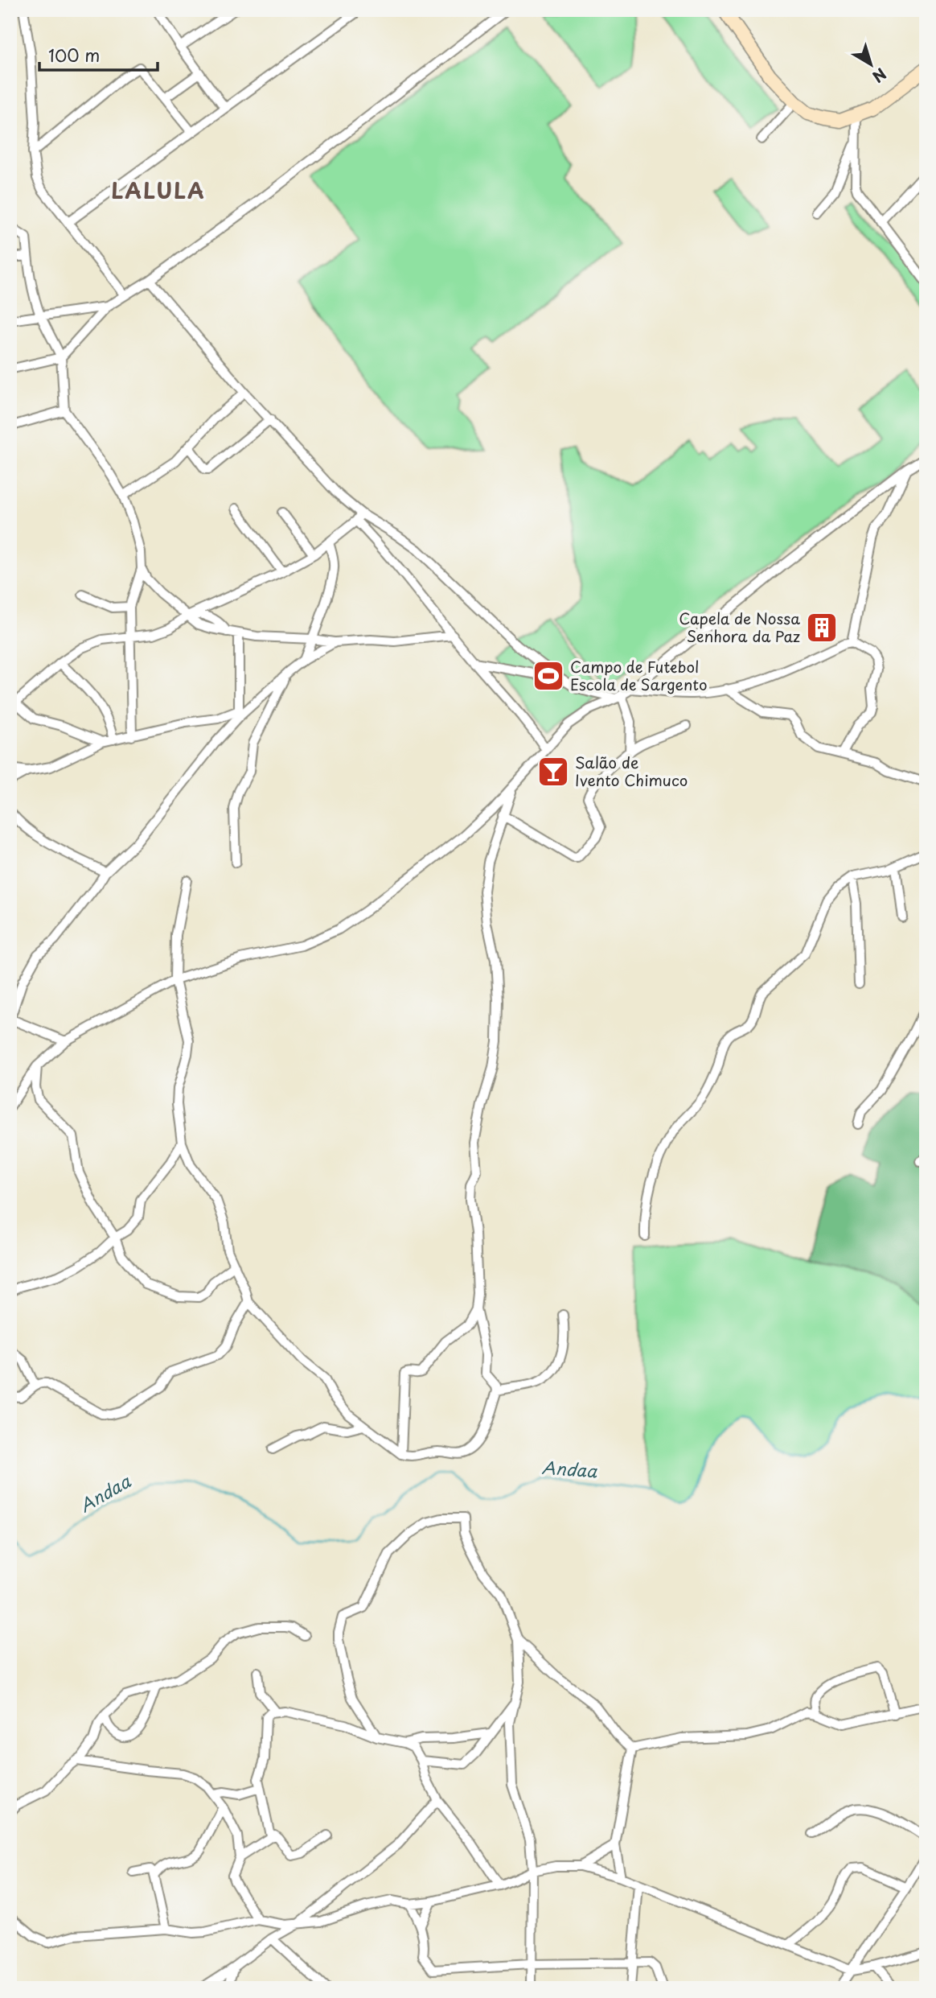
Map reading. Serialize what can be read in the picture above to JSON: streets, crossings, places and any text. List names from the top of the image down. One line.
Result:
{"districts":["LALULA"],"water":["Andaa"],"places":{"building":["Capela de Nossa Senhora da Paz"],"sports":["Campo de Futebol Escola de Sargento"],"bar":["Salão de Ivento Chimuco"]},"scale_bar":"100 m","north":"bottom right"}
